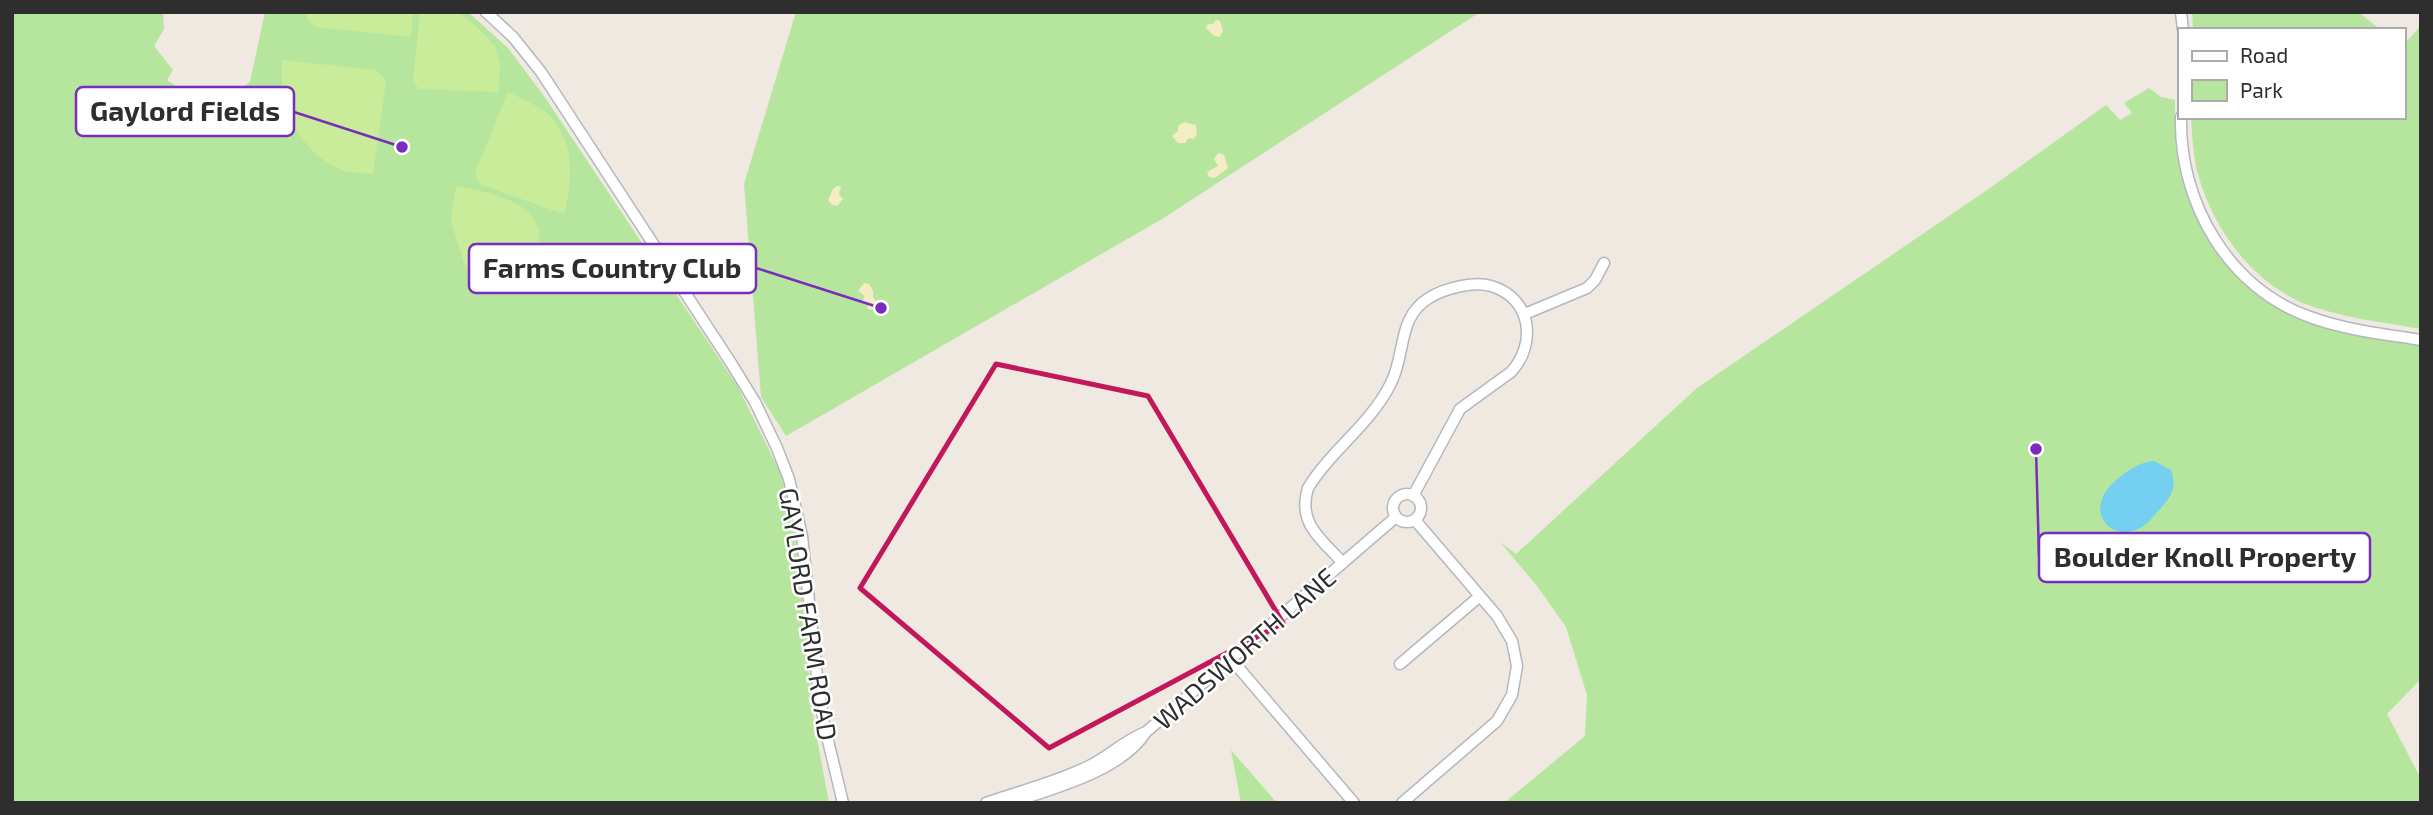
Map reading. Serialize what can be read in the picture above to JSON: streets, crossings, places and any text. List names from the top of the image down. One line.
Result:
{"streets":{"street":["GAYLORD FARM ROAD","WADSWORTH LANE"]},"places":["Gaylord Fields","Farms Country Club","Boulder Knoll Property"],"legend":["Road","Park"]}
